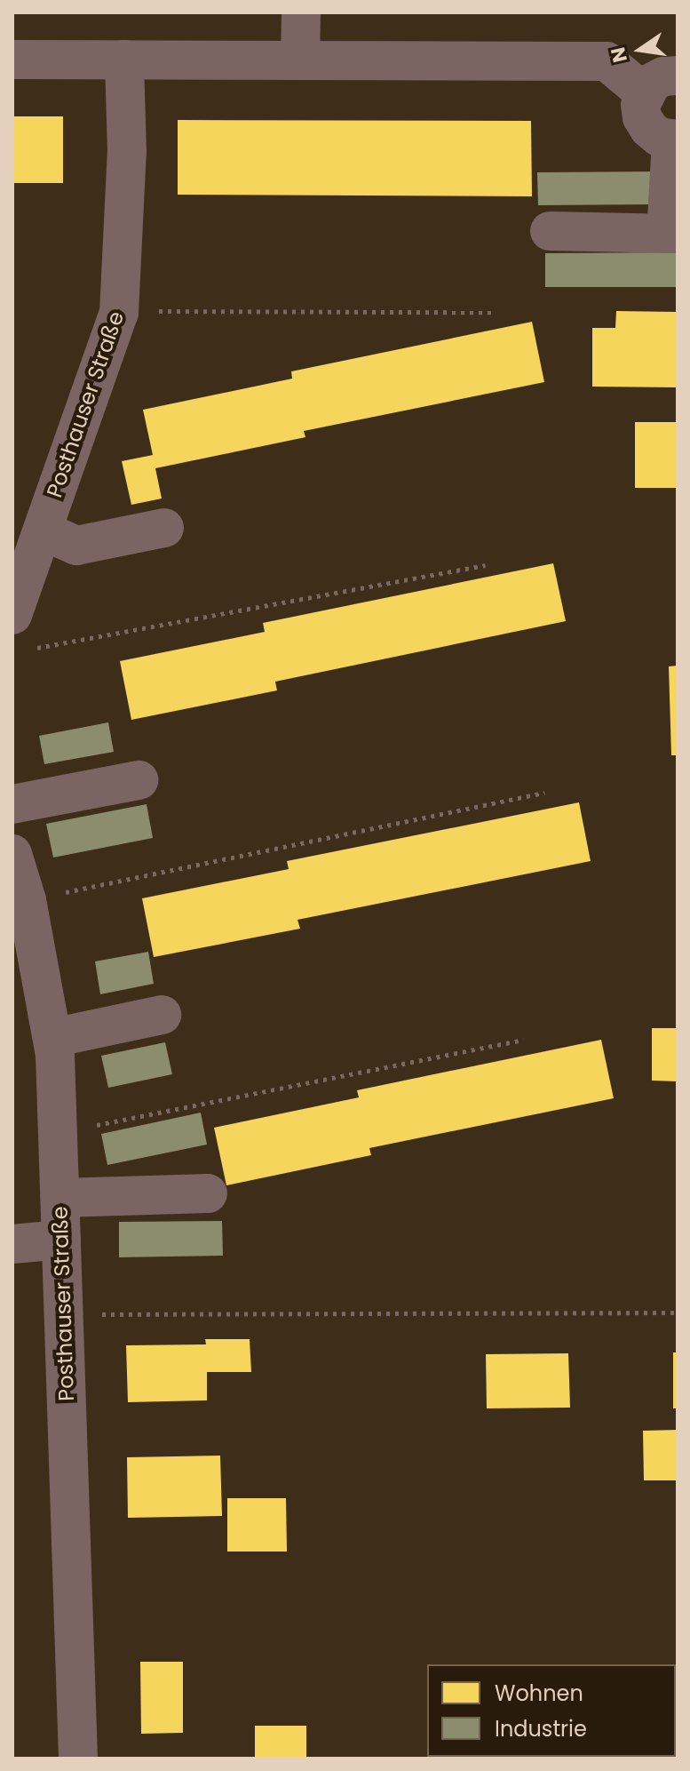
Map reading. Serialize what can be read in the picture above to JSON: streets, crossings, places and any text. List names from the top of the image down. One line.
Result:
{"streets":{"street":["Posthauser Straße"]},"legend":["Wohnen","Industrie"],"north":"left"}
